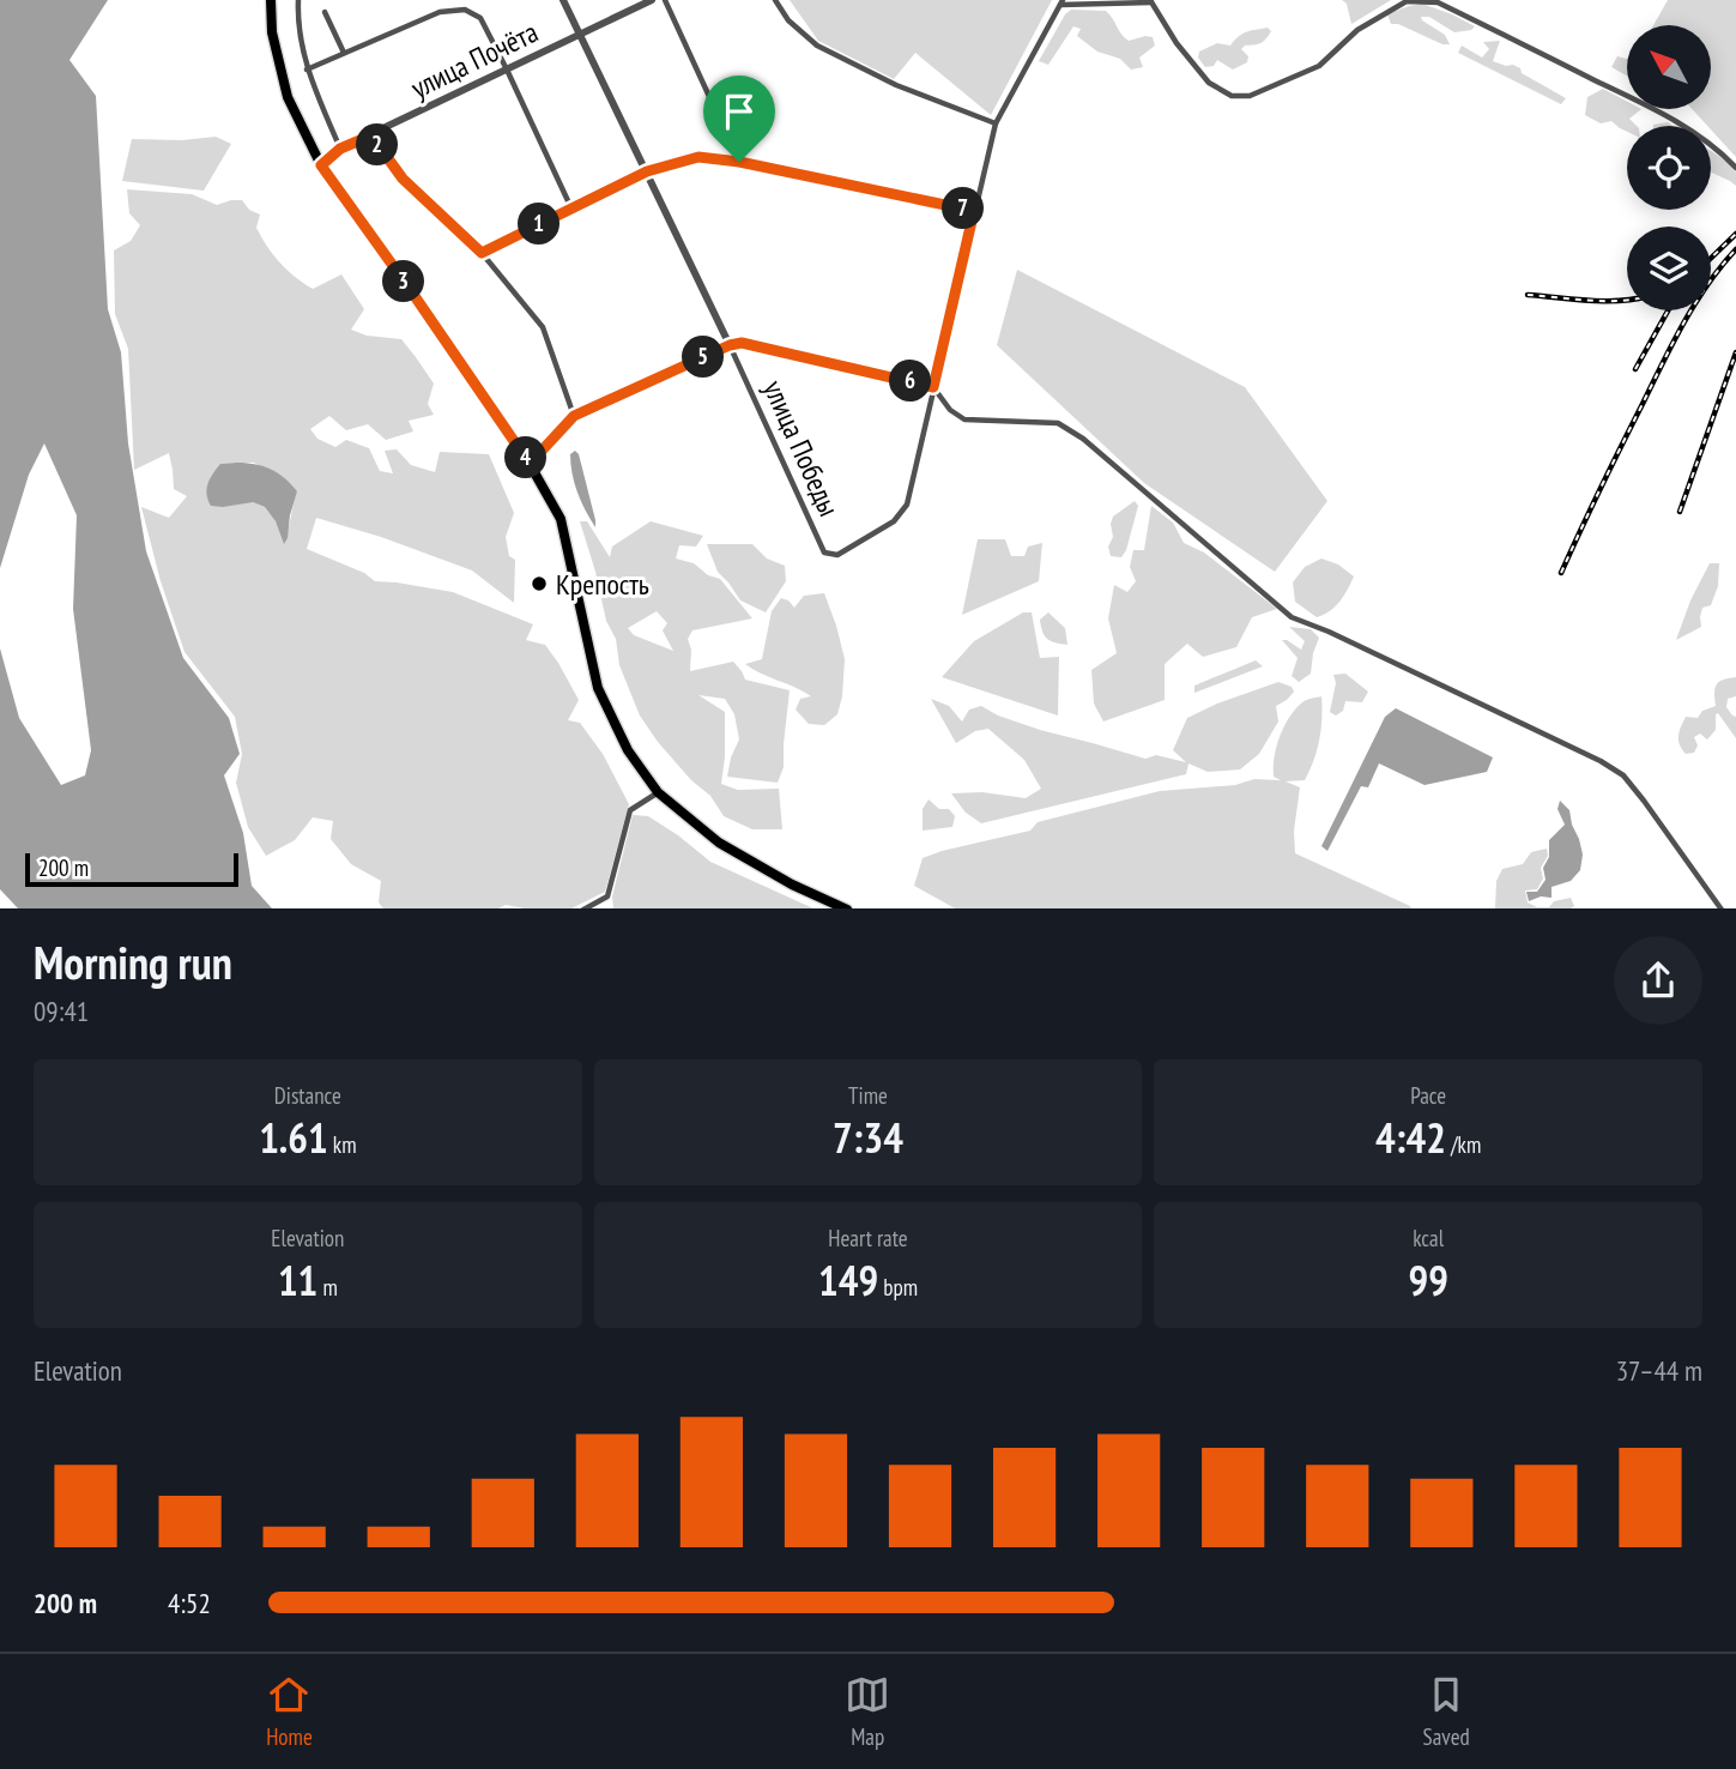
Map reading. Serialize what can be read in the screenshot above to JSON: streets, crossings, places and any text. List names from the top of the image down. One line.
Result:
{"streets":{"street":["улица Почёта","улица Победы"]},"crossings":[["улица Почёта","улица Победы"]],"places":["Крепость"],"scale_bar":"200 m","north":"top left","page":{"pins":["2","7","1","3","5","6","4"],"scale":"200 m","heading":["Morning run","09:41"],"stats":[["Distance","1.61 km"],["Time","7:34"],["Pace","4:42 /km"],["Elevation","11 m"],["Heart rate","149 bpm"],["kcal","99"]],"chart":["Elevation","37–44 m"],"list":[{"name":"200 m","note":"4:52"}],"tabs":["Home","Map","Saved"]}}
